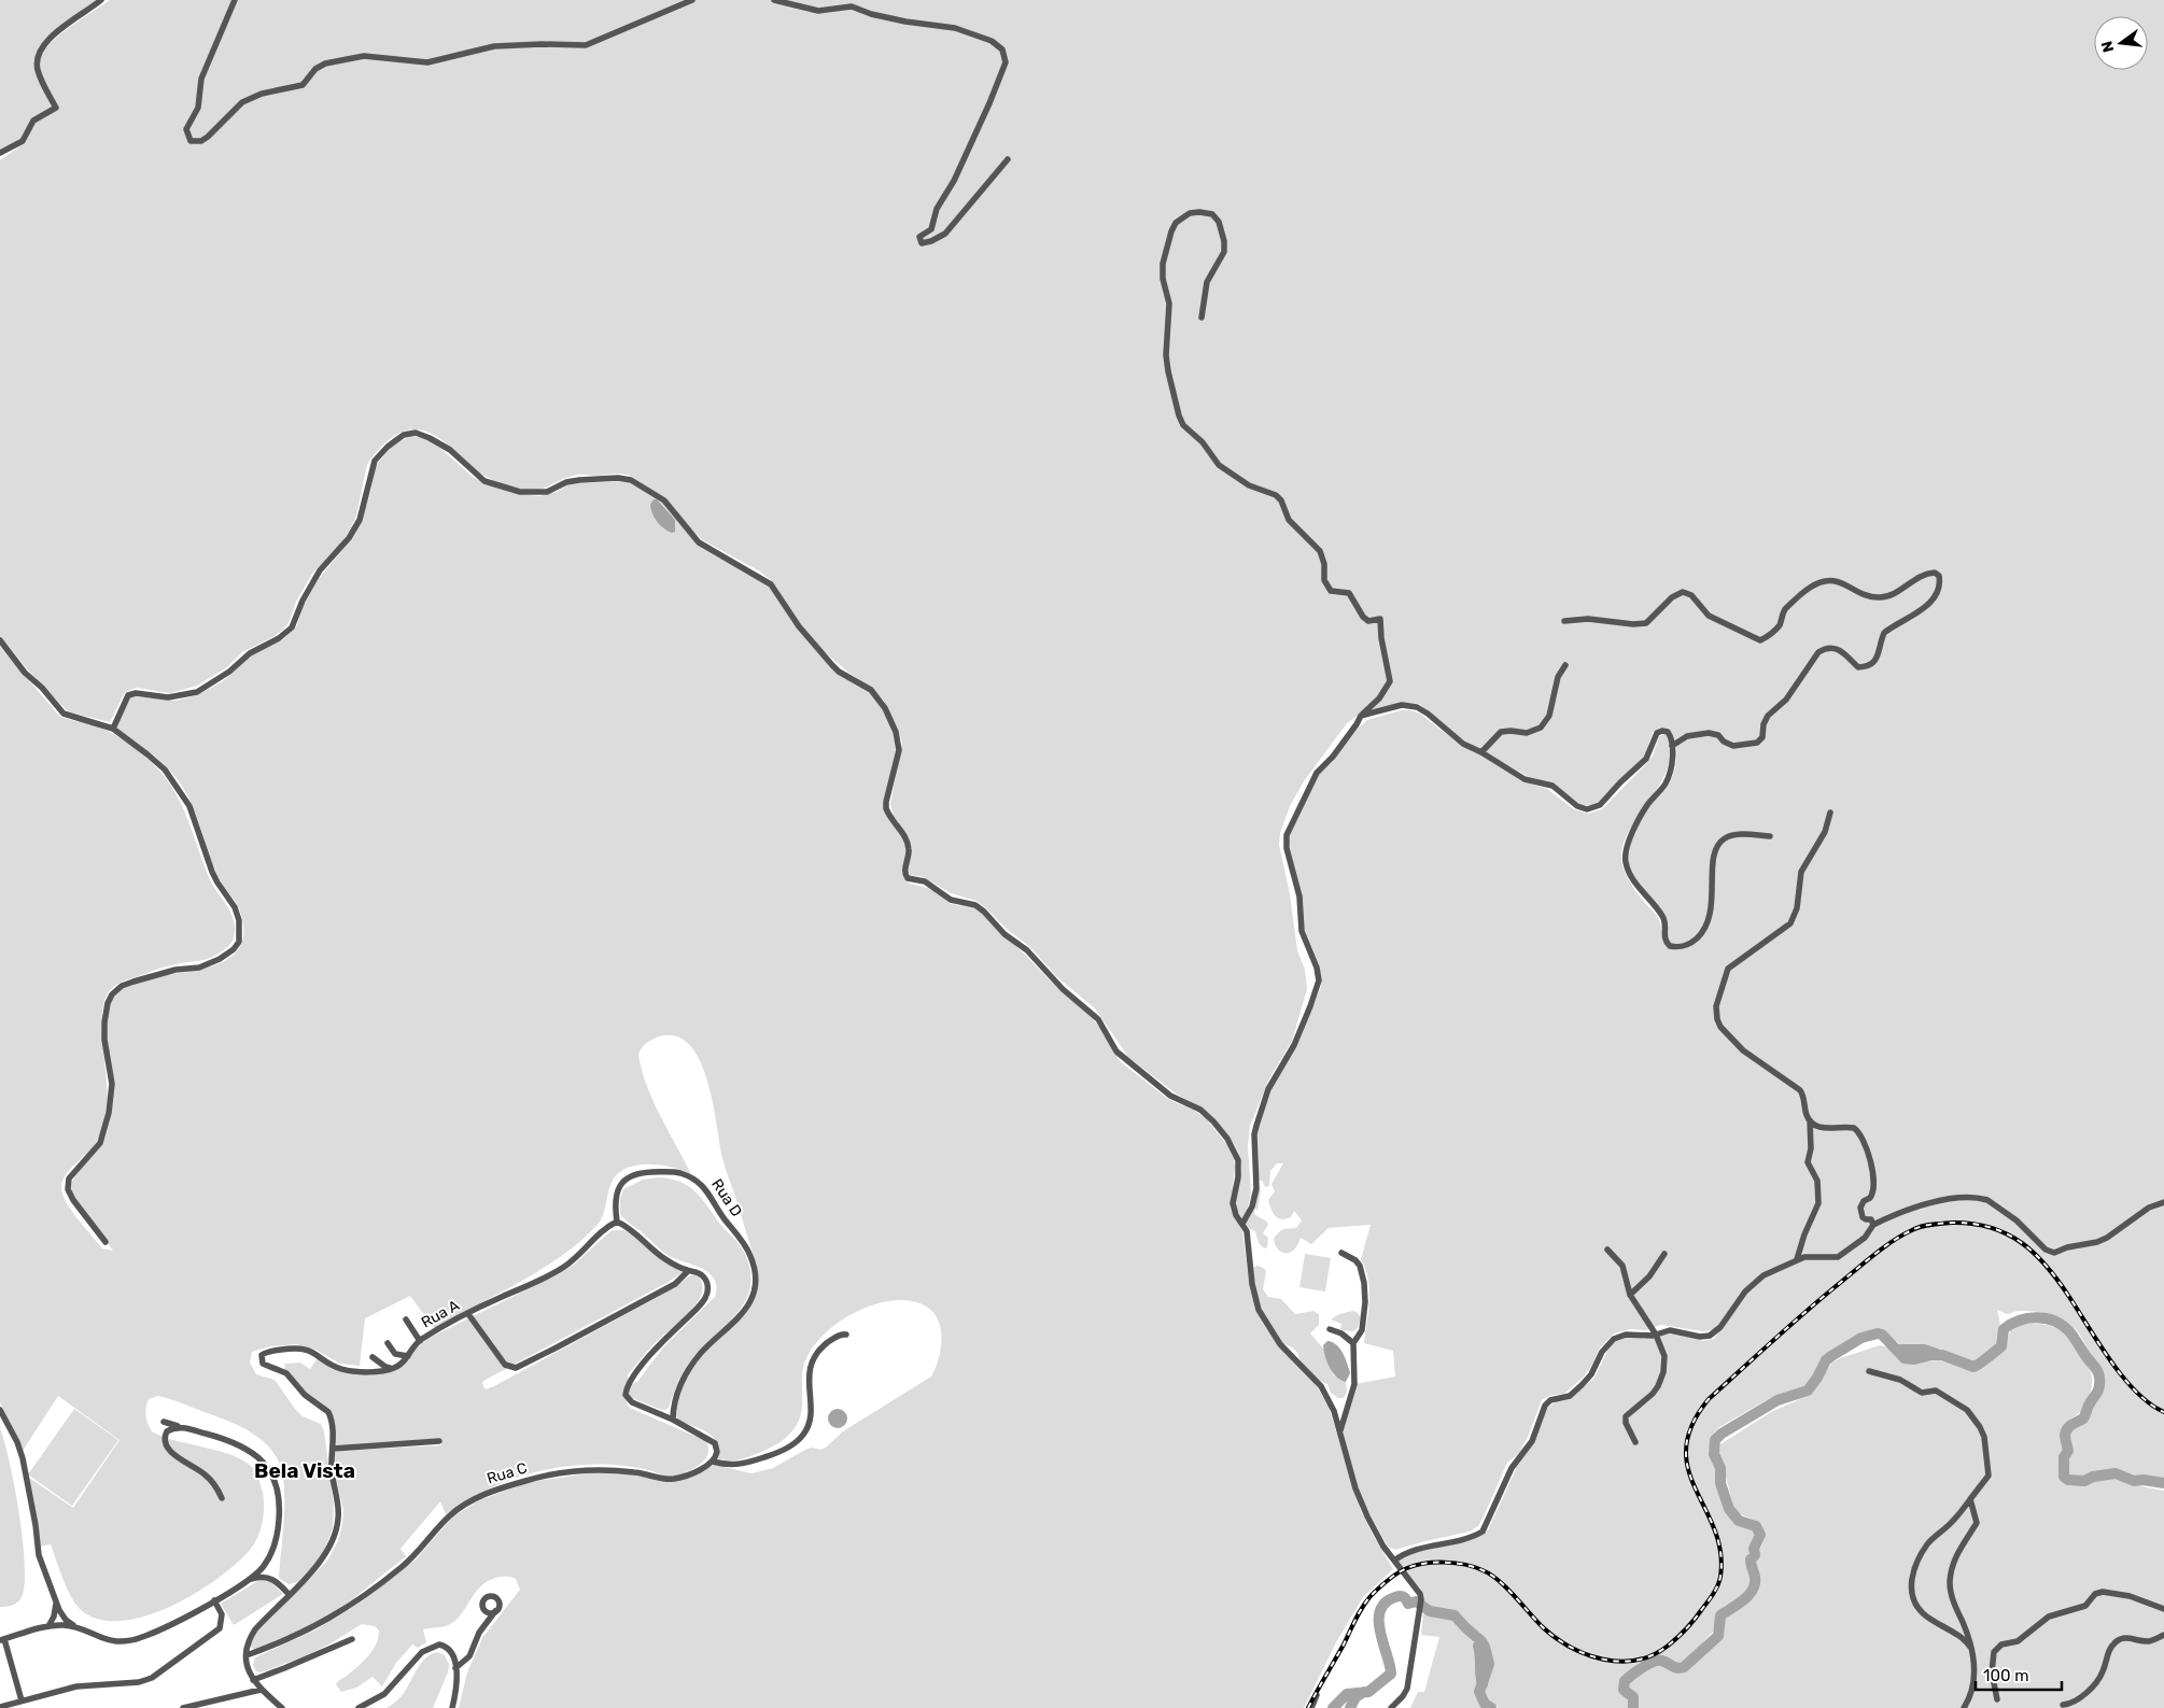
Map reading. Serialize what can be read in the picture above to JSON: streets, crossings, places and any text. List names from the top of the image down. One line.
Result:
{"streets":{"street":["Rua D","Rua A","Rua C"]},"crossings":[["Rua D","Rua A"]],"districts":["Bela Vista"],"scale_bar":"100 m","north":"left"}
